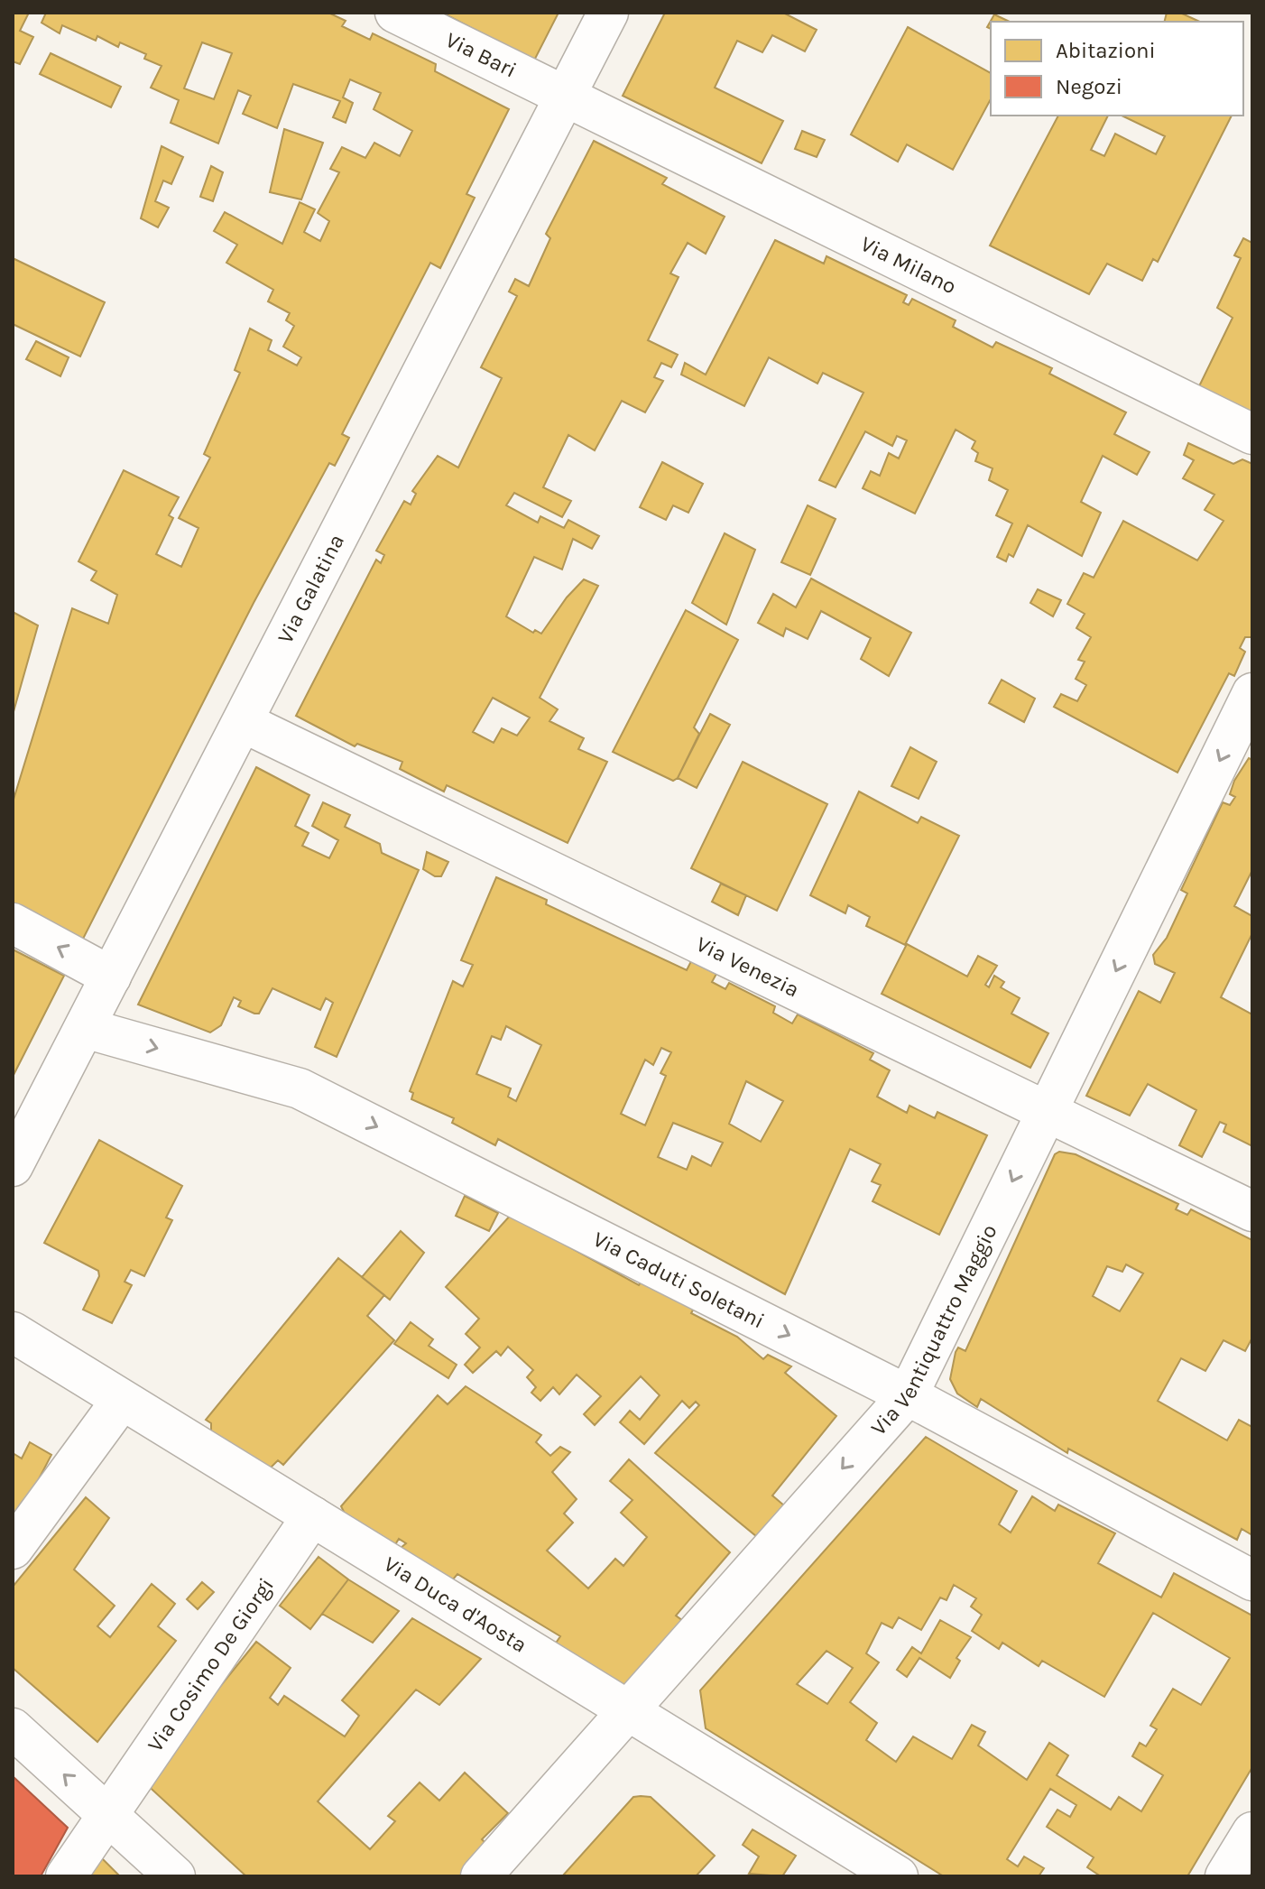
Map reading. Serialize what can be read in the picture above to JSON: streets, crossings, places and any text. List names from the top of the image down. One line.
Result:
{"streets":{"street":["Via Bari","Via Milano","Via Galatina","Via Venezia","Via Caduti Soletani","Via Ventiquattro Maggio","Via Duca d'Aosta","Via Cosimo De Giorgi"]},"crossings":[["Via Bari","Via Milano"],["Via Bari","Via Galatina"],["Via Milano","Via Galatina"],["Via Galatina","Via Venezia"],["Via Galatina","Via Caduti Soletani"],["Via Venezia","Via Ventiquattro Maggio"],["Via Caduti Soletani","Via Ventiquattro Maggio"],["Via Ventiquattro Maggio","Via Duca d'Aosta"],["Via Duca d'Aosta","Via Cosimo De Giorgi"]],"one_way":["Via Caduti Soletani","Via Ventiquattro Maggio"],"legend":["Abitazioni","Negozi"]}
